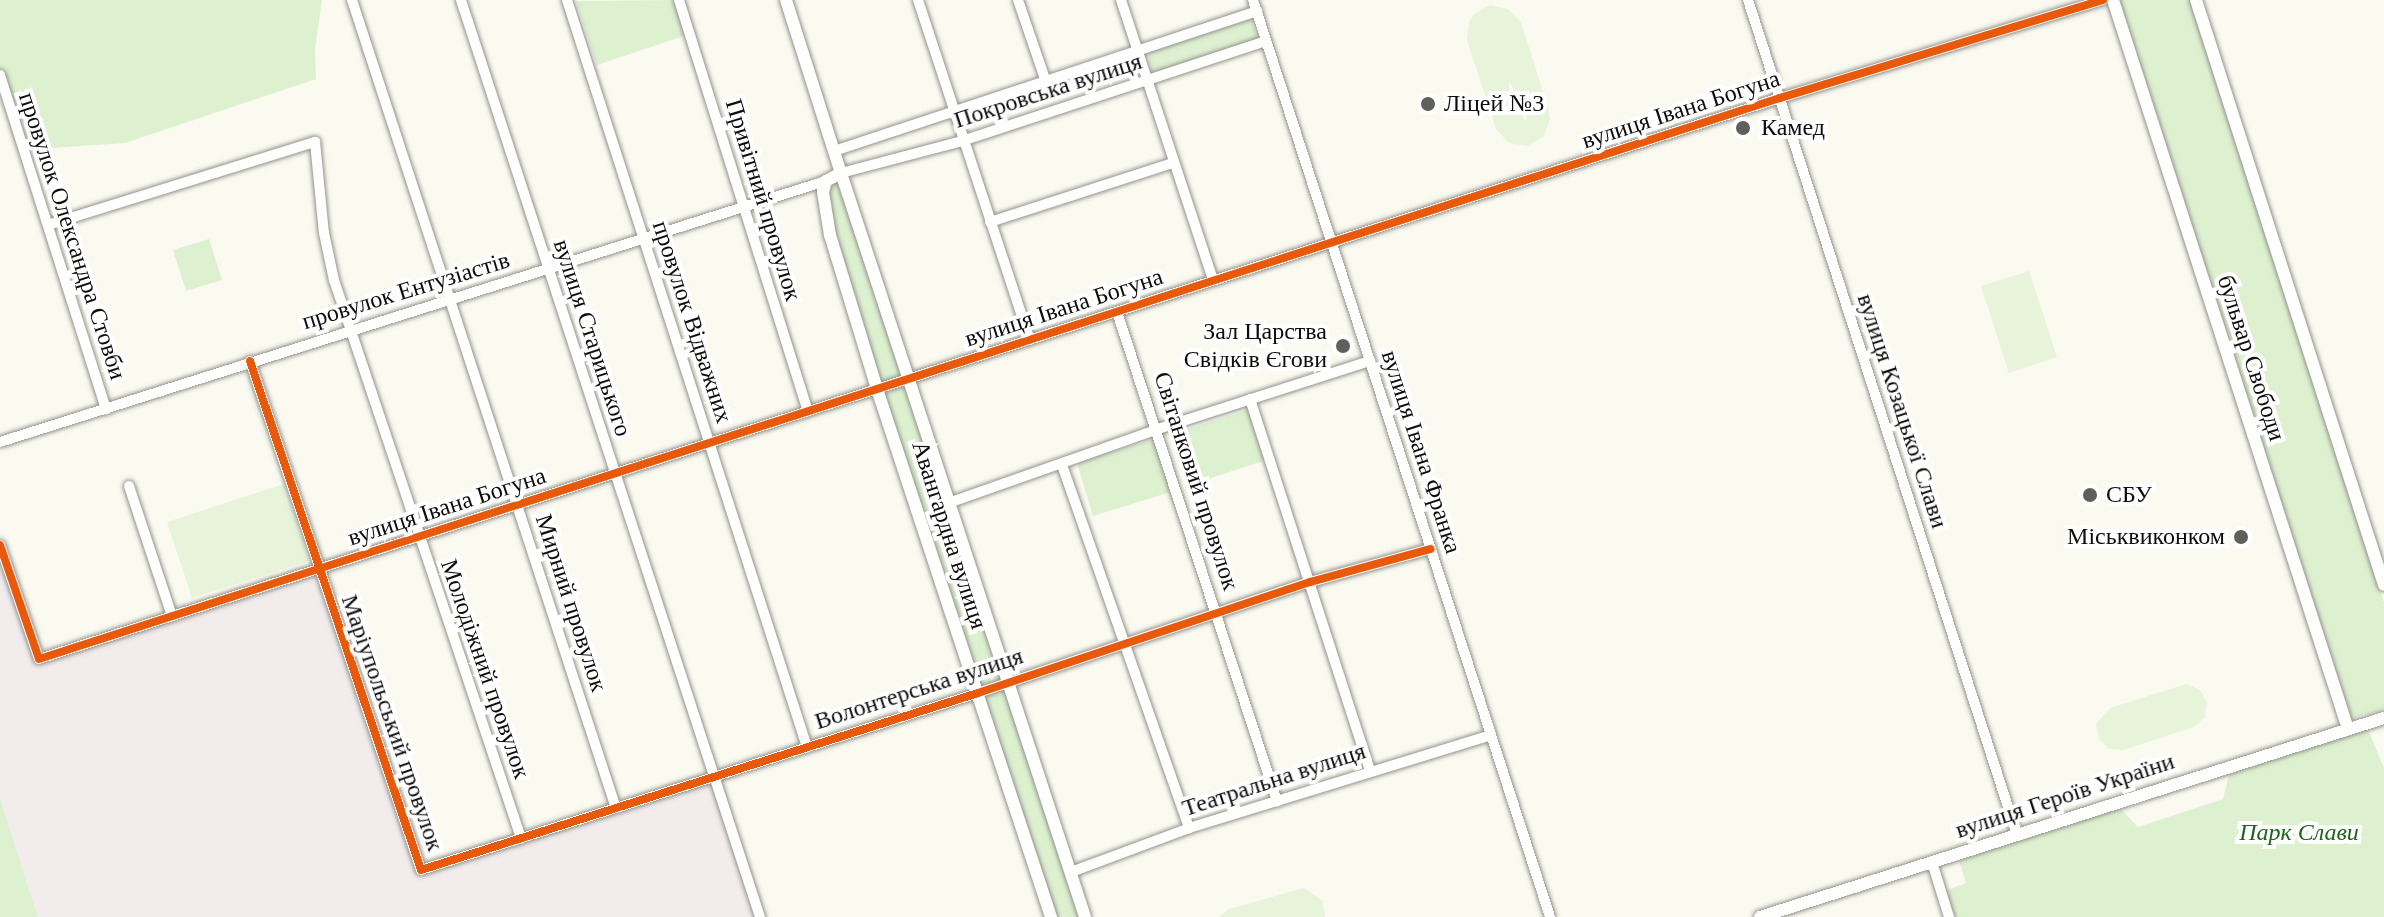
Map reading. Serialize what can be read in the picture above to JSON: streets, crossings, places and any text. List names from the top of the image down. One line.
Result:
{"streets":{"street":["Покровська вулиця","вулиця Івана Богуна","Привітний провулок","провулок Олександра Стовби","провулок Ентузіастів","провулок Відважних","вулиця Старицького","бульвар Свободи","вулиця Козацької Слави","вулиця Івана Франка","Світанковий провулок","Авангардна вулиця","Мирний провулок","Молодіжний провулок","Волонтерська вулиця","Маріупольський провулок","Театральна вулиця","вулиця Героїв України"]},"crossings":[["Покровська вулиця","вулиця Івана Франка"],["Покровська вулиця","Авангардна вулиця"],["вулиця Івана Богуна","Привітний провулок"],["вулиця Івана Богуна","провулок Відважних"],["вулиця Івана Богуна","вулиця Старицького"],["вулиця Івана Богуна","вулиця Козацької Слави"],["вулиця Івана Богуна","вулиця Івана Франка"],["вулиця Івана Богуна","Світанковий провулок"],["вулиця Івана Богуна","Авангардна вулиця"],["вулиця Івана Богуна","Мирний провулок"],["вулиця Івана Богуна","Молодіжний провулок"],["вулиця Івана Богуна","Маріупольський провулок"],["Привітний провулок","провулок Ентузіастів"],["провулок Олександра Стовби","провулок Ентузіастів"],["провулок Олександра Стовби","Молодіжний провулок"],["провулок Ентузіастів","провулок Відважних"],["провулок Ентузіастів","вулиця Старицького"],["провулок Ентузіастів","Авангардна вулиця"],["провулок Ентузіастів","Мирний провулок"],["провулок Ентузіастів","Молодіжний провулок"],["провулок Ентузіастів","Маріупольський провулок"],["провулок Відважних","Волонтерська вулиця"],["вулиця Старицького","Волонтерська вулиця"],["бульвар Свободи","вулиця Героїв України"],["вулиця Козацької Слави","вулиця Героїв України"],["вулиця Івана Франка","Волонтерська вулиця"],["вулиця Івана Франка","Театральна вулиця"],["Світанковий провулок","Волонтерська вулиця"],["Світанковий провулок","Театральна вулиця"],["Авангардна вулиця","Волонтерська вулиця"],["Авангардна вулиця","Театральна вулиця"],["Мирний провулок","Волонтерська вулиця"],["Молодіжний провулок","Волонтерська вулиця"],["Волонтерська вулиця","Маріупольський провулок"]],"parks":["Парк Слави"],"places":["Ліцей №3","Камед","Зал Царства Свідків Єгови","СБУ","Міськвиконком"]}
